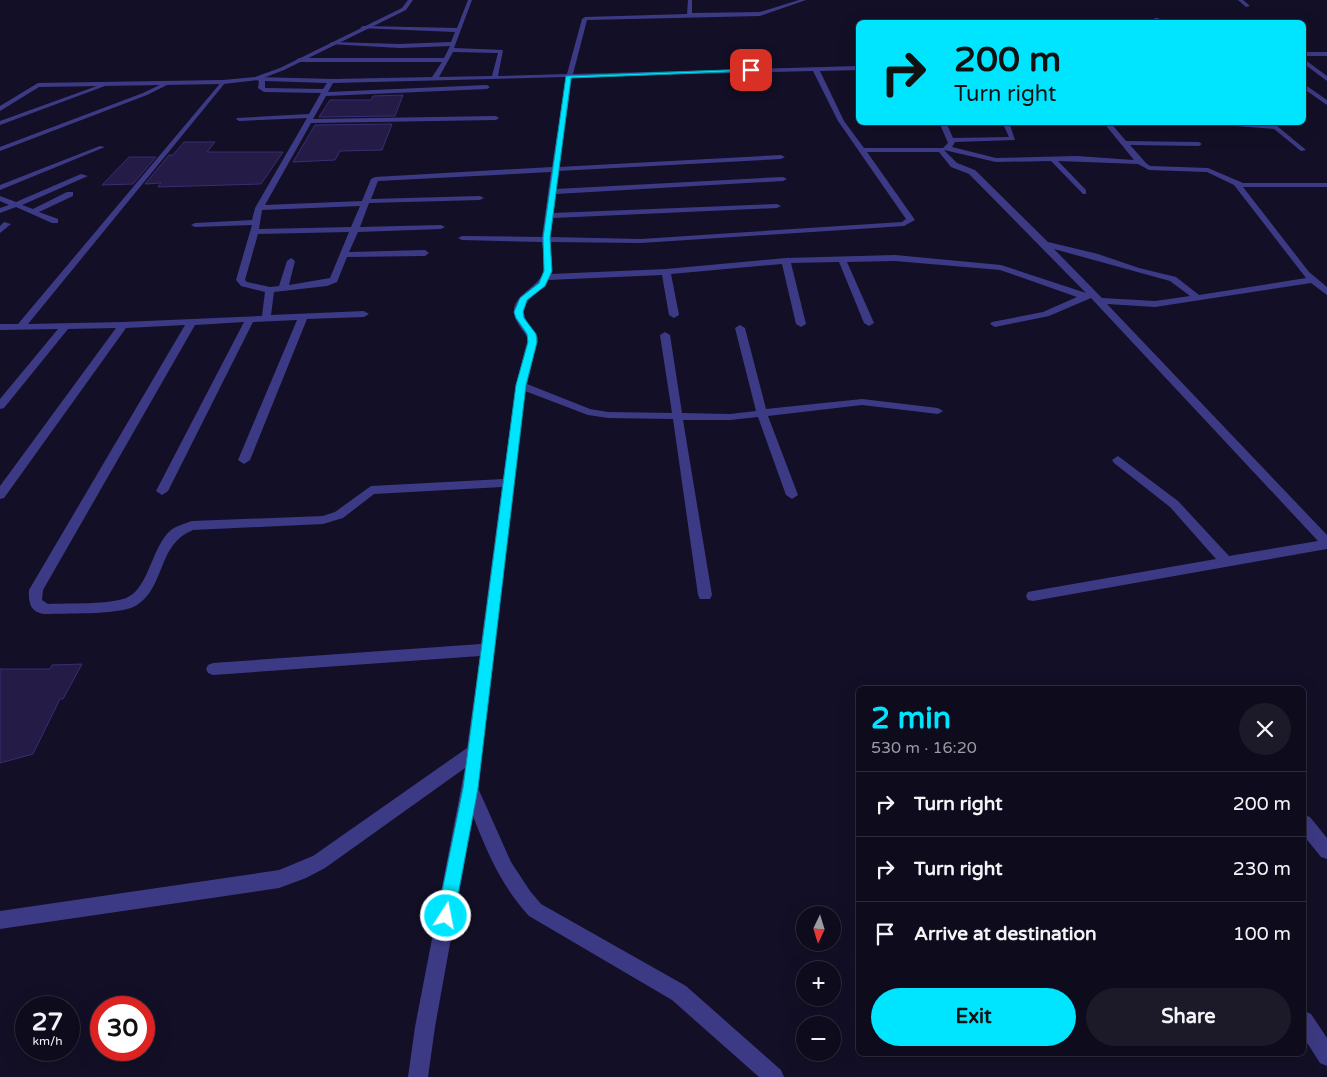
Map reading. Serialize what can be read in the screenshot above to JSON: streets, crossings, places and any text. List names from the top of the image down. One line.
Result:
{"north":"bottom","page":{"turn":["200 m","Turn right"],"heading":["2 min","530 m · 16:20"],"list":[{"name":"Turn right","value":"200 m"},{"name":"Turn right","value":"230 m"},{"name":"Arrive at destination","value":"100 m"}],"map_buttons":["+","−"],"buttons":["Exit","Share"],"speed":"27 km/h","limit":"30"}}
